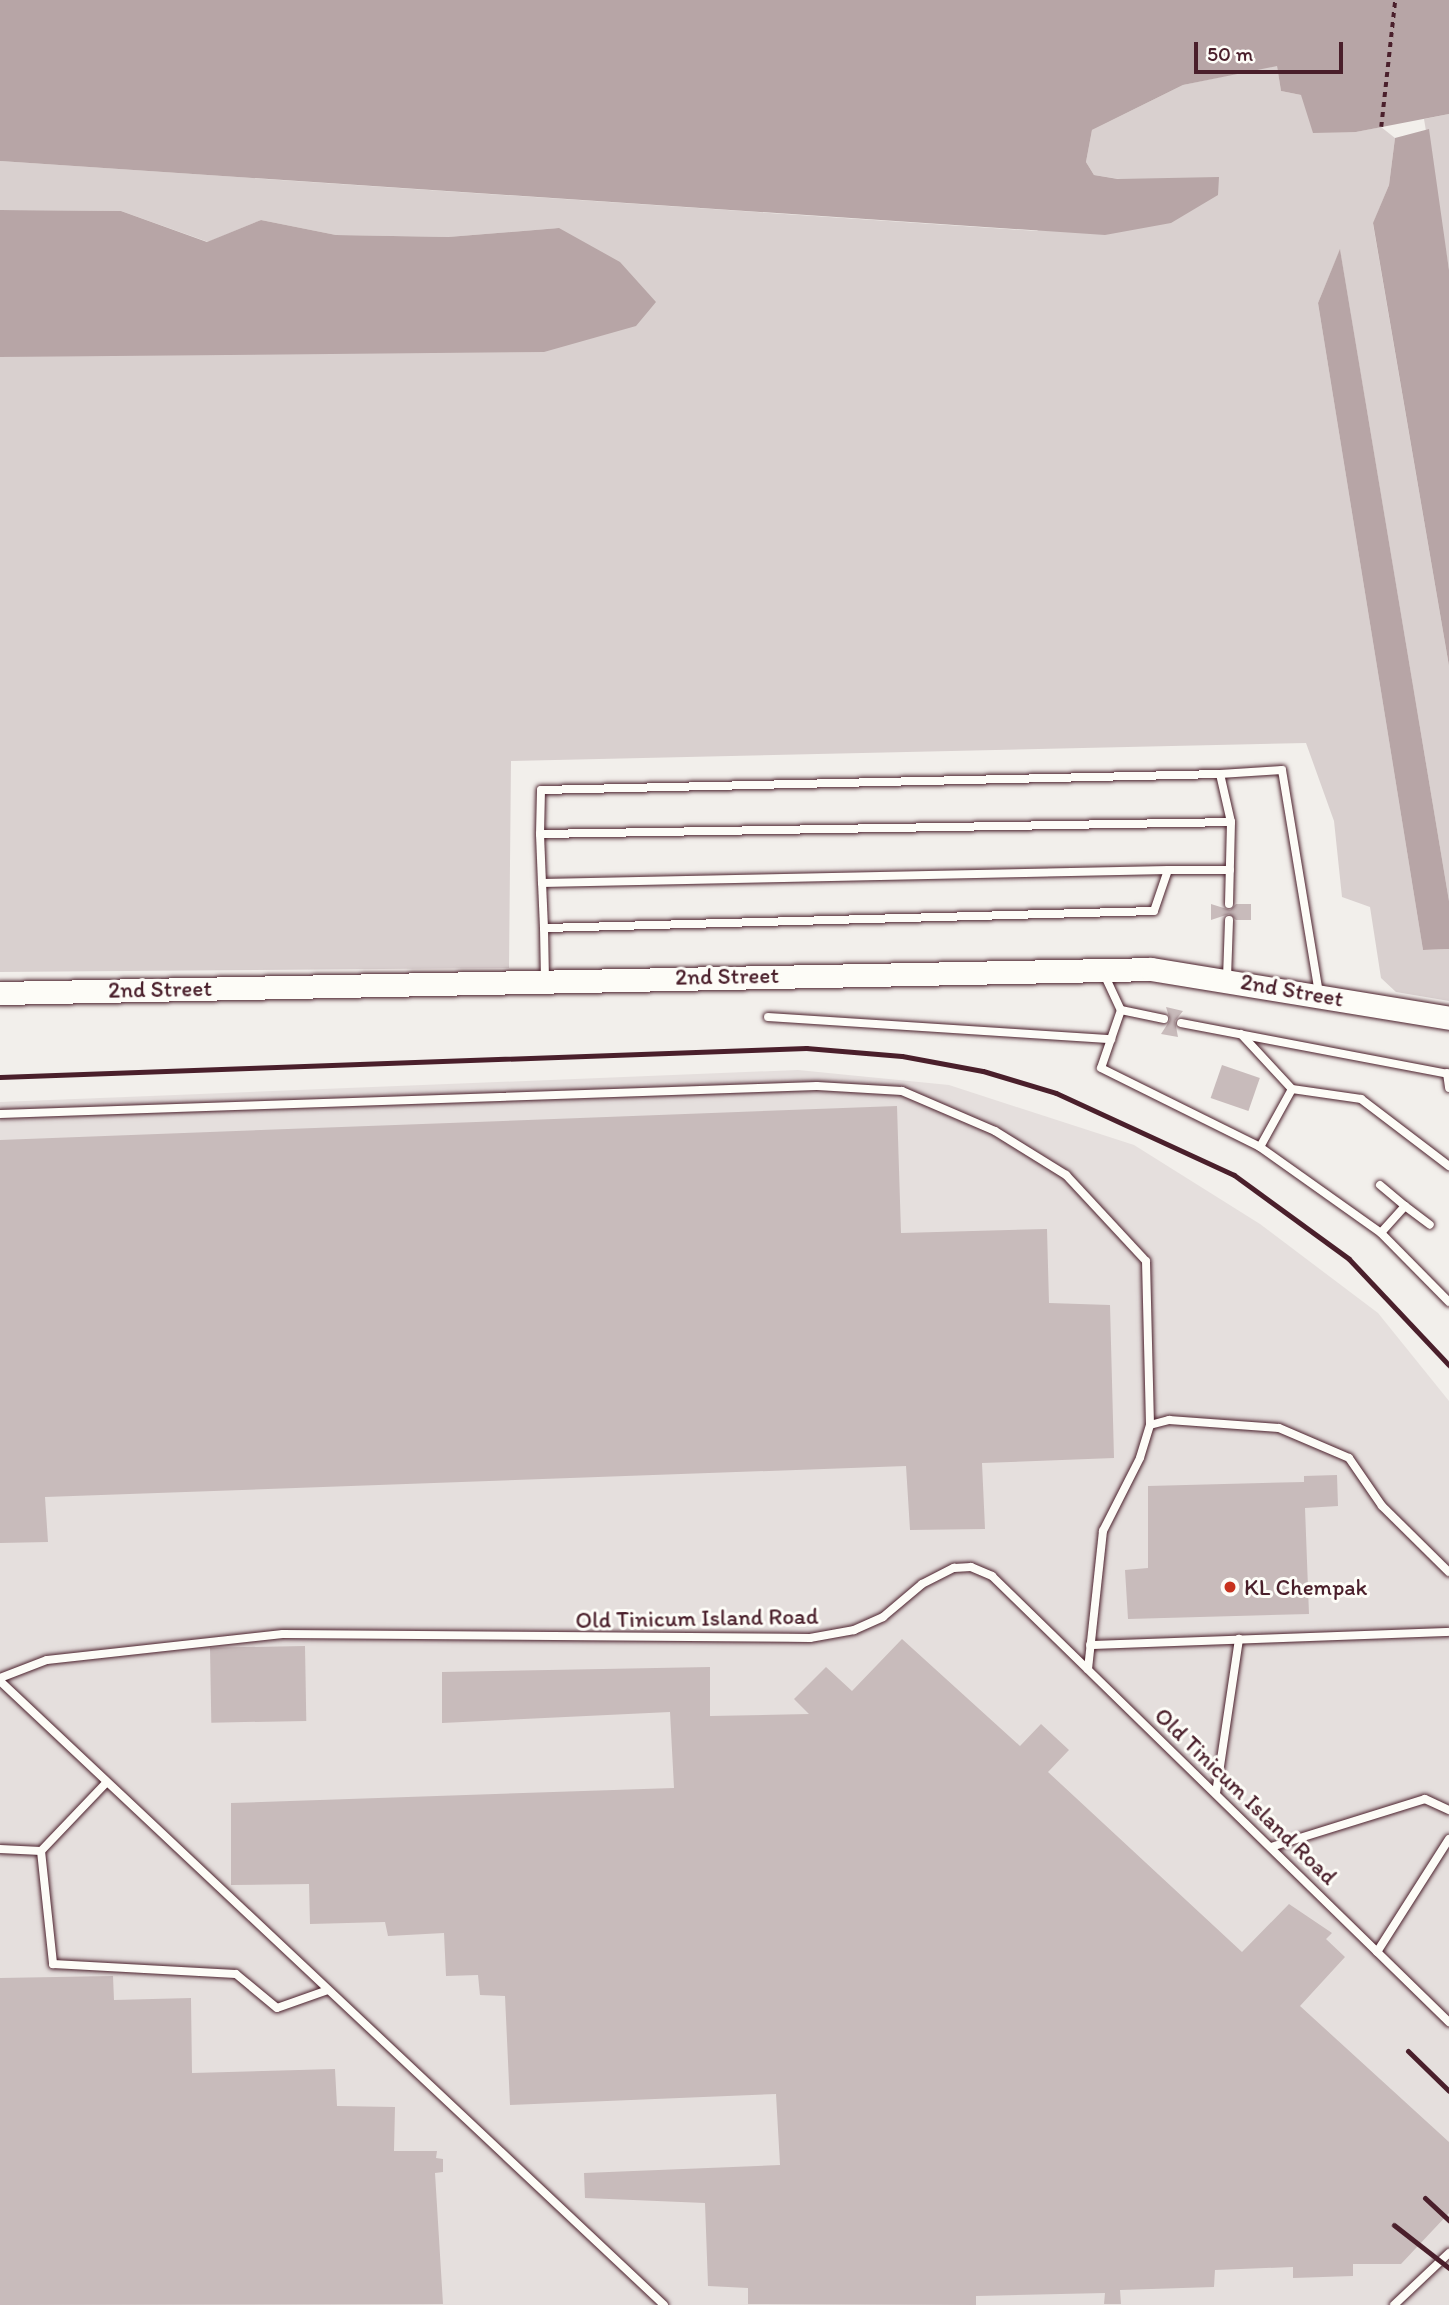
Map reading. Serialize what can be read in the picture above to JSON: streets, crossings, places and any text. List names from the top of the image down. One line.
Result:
{"streets":{"street":["2nd Street"],"lane":["Old Tinicum Island Road"]},"places":["KL Chempak"],"scale_bar":"50 m"}
